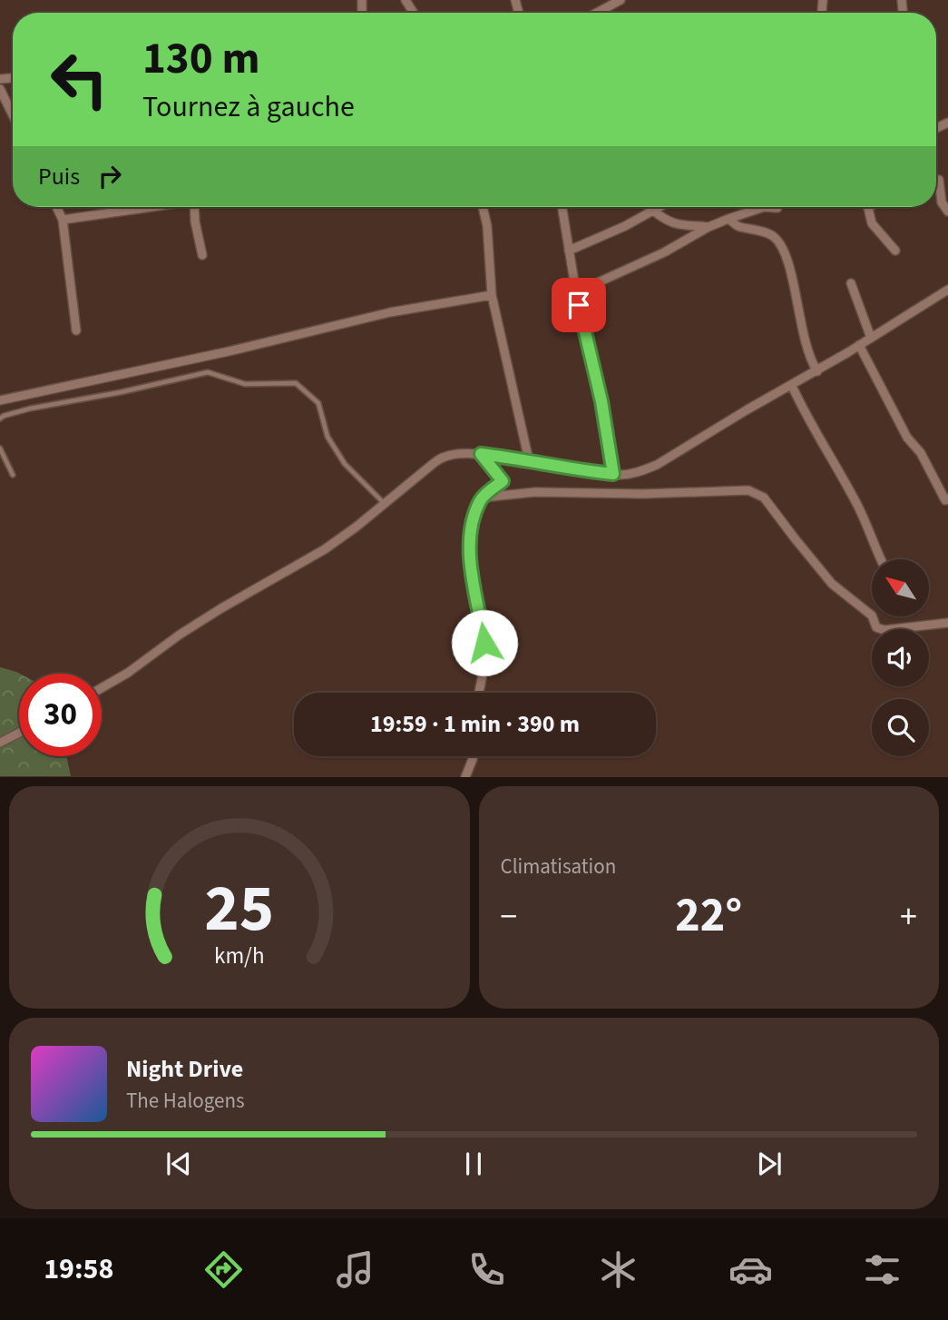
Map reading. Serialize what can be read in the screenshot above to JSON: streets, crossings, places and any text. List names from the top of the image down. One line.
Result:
{"north":"top left","page":{"turn":["130 m","Tournez à gauche"],"then":"Puis","limit":"30","trip":"19:59 · 1 min · 390 m","tile":"Climatisation","heat":["−","22°","+"],"song":["Night Drive","The Halogens"],"tabs":"19:58","gauge":["25","km/h"]}}
